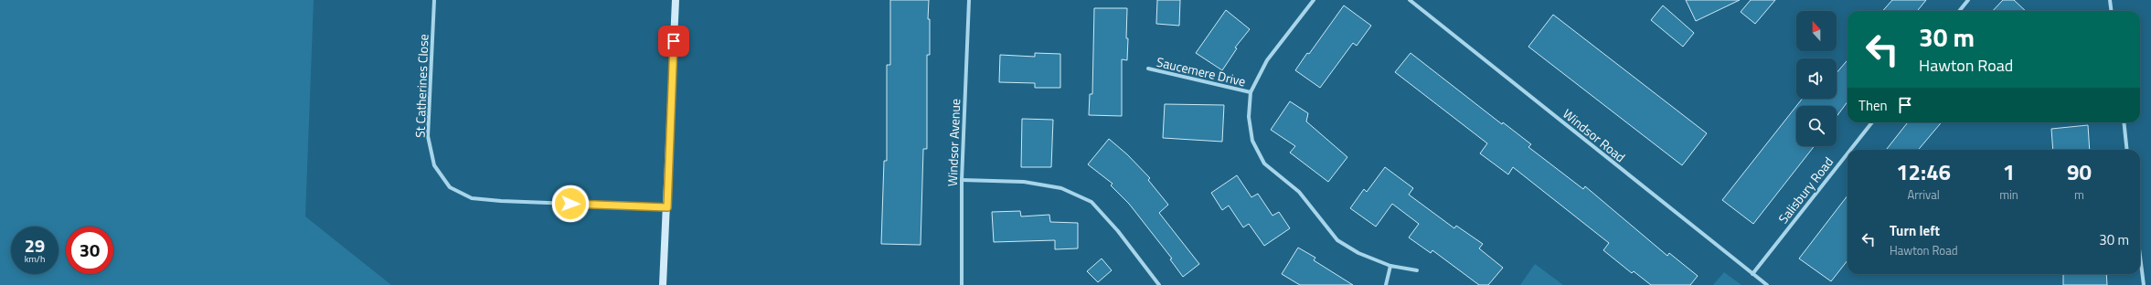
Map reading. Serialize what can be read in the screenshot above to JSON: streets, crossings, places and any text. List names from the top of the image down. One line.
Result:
{"streets":{"street":["Saucemere Drive","St Catherines Close","Windsor Road","Windsor Avenue","Salisbury Road"]},"crossings":[["Windsor Road","Salisbury Road"]],"north":"top","page":{"turn":["30 m","Hawton Road"],"then":"Then","eta":["12:46","Arrival","1","min","90","m"],"list":[{"name":"Turn left","note":"Hawton Road","value":"30 m"}],"speed":"29 km/h","limit":"30"}}
